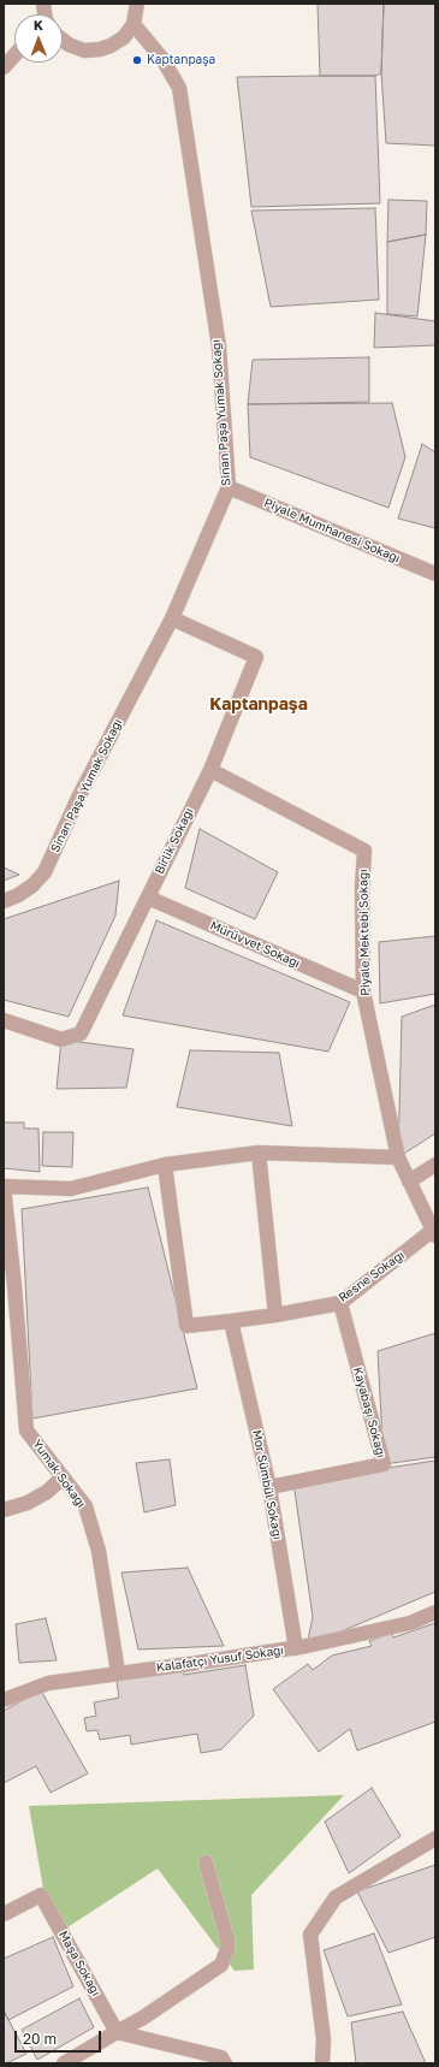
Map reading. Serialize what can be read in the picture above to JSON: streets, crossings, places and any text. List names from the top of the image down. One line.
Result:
{"streets":{"street":["Sinan Paşa Yumak Sokağı","Piyale Mumhanesi Sokağı","Birlik Sokağı","Piyale Mektebi Sokağı","Mürüvvet Sokağı","Resne Sokağı","Kayabaşı Sokağı","Yumak Sokağı","Mor Sümbül Sokağı","Kalafatçı Yusuf Sokağı","Maşa Sokağı"]},"crossings":[["Sinan Paşa Yumak Sokağı","Piyale Mumhanesi Sokağı"],["Sinan Paşa Yumak Sokağı","Birlik Sokağı"],["Birlik Sokağı","Piyale Mektebi Sokağı"],["Birlik Sokağı","Mürüvvet Sokağı"],["Piyale Mektebi Sokağı","Mürüvvet Sokağı"],["Piyale Mektebi Sokağı","Resne Sokağı"],["Resne Sokağı","Kayabaşı Sokağı"],["Resne Sokağı","Mor Sümbül Sokağı"],["Kayabaşı Sokağı","Mor Sümbül Sokağı"],["Yumak Sokağı","Kalafatçı Yusuf Sokağı"],["Mor Sümbül Sokağı","Kalafatçı Yusuf Sokağı"]],"districts":["Kaptanpaşa"],"places":["Kaptanpaşa"],"scale_bar":"20 m","north":"top"}
